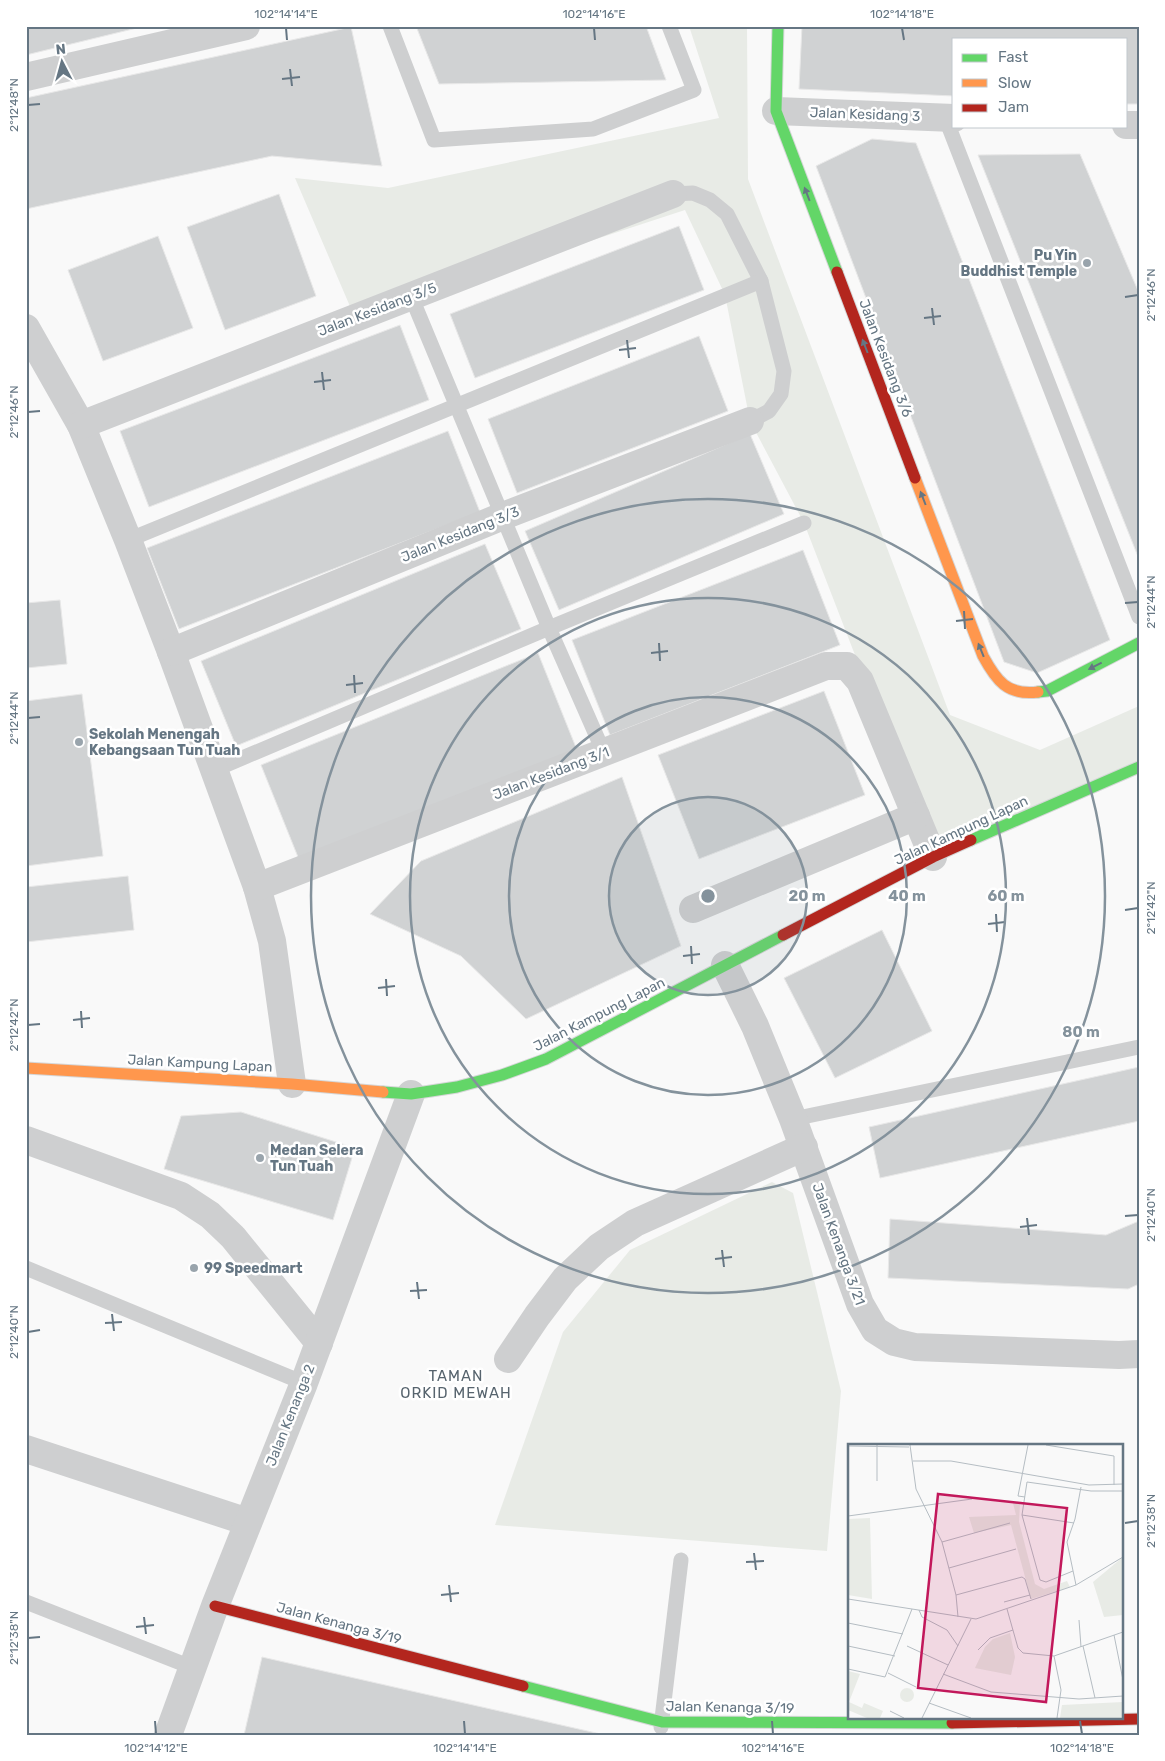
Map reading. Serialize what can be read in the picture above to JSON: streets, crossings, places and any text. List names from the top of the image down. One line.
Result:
{"streets":{"street":["Jalan Kesidang 3","Jalan Kesidang 3/5","Jalan Kesidang 3/6","Jalan Kesidang 3/3","Jalan Kesidang 3/1","Jalan Kampung Lapan","Jalan Kenanga 3/21","Jalan Kenanga 2","Jalan Kenanga 3/19"]},"crossings":[["Jalan Kesidang 3","Jalan Kesidang 3/6"],["Jalan Kampung Lapan","Jalan Kenanga 3/21"],["Jalan Kampung Lapan","Jalan Kenanga 2"],["Jalan Kenanga 2","Jalan Kenanga 3/19"]],"one_way":["Jalan Kesidang 3/6"],"districts":["TAMAN ORKID MEWAH"],"places":["Pu Yin Buddhist Temple","Sekolah Menengah Kebangsaan Tun Tuah","Medan Selera Tun Tuah","99 Speedmart"],"legend":["Fast","Slow","Jam"],"north":"top","coordinates":["102°14'14\"E","102°14'16\"E","102°14'18\"E","2°12'48\"N","2°12'46\"N","2°12'44\"N","2°12'42\"N","2°12'40\"N","2°12'38\"N","102°14'12\"E"],"rings":["20 m","40 m","60 m","80 m"]}
